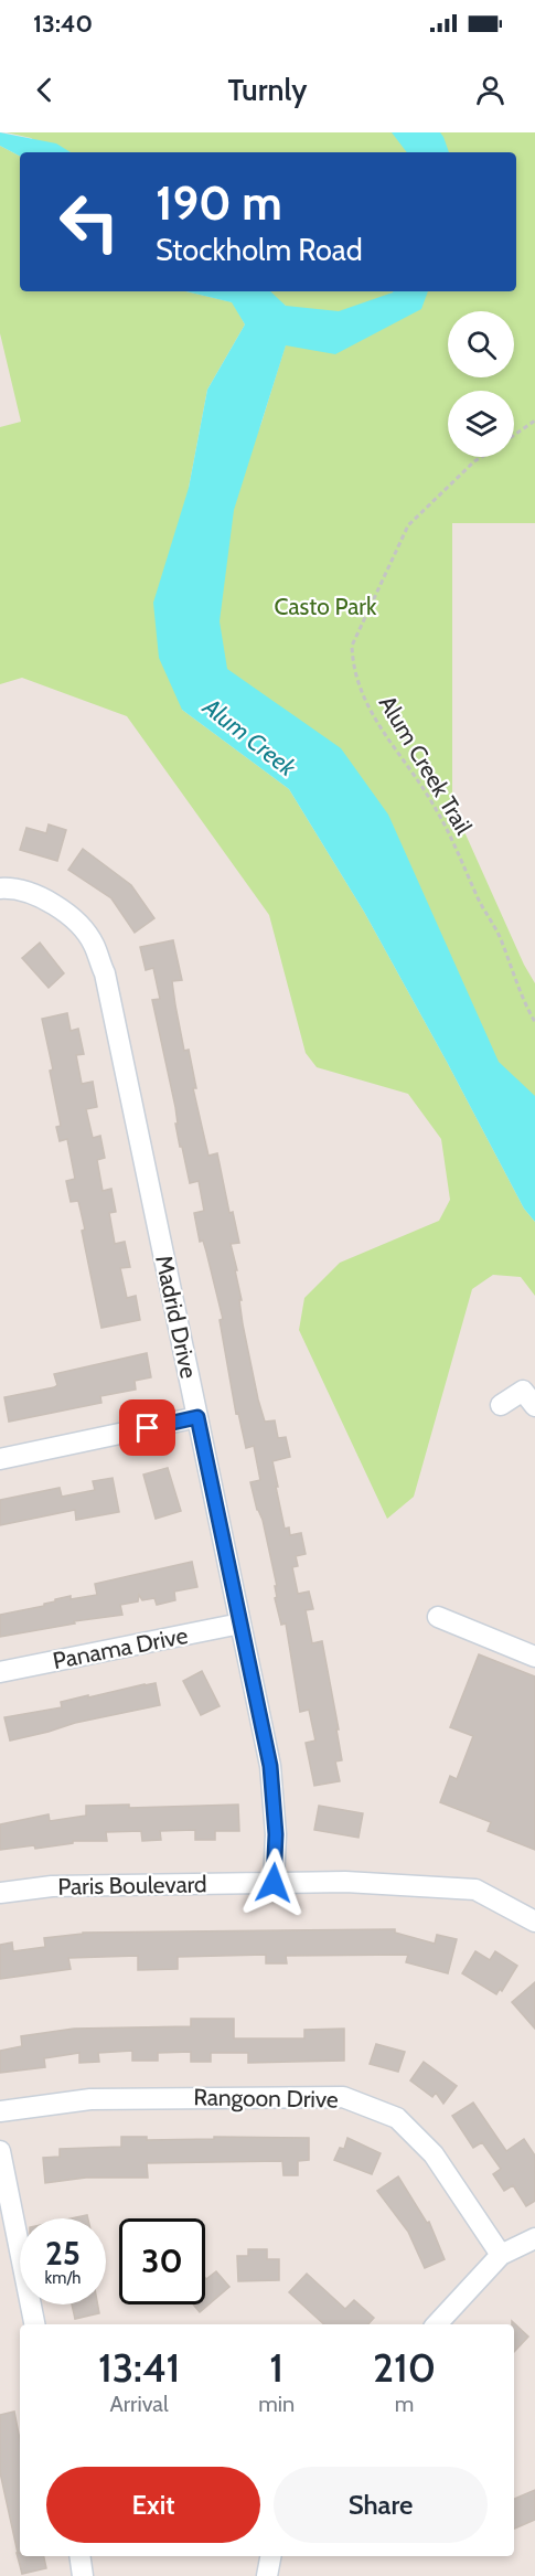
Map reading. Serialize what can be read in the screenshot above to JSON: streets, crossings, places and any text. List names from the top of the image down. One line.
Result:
{"streets":{"street":["Madrid Drive","Panama Drive","Paris Boulevard","Rangoon Drive"],"path":["Alum Creek Trail"]},"crossings":[["Madrid Drive","Panama Drive"],["Madrid Drive","Paris Boulevard"]],"water":["Alum Creek"],"parks":["Casto Park"],"page":{"status":"13:40","header":"Turnly","turn":["190 m","Stockholm Road"],"speed":"25 km/h","limit":"30","eta":["13:41","Arrival","1","min","210","m"],"buttons":["Exit","Share"]}}
